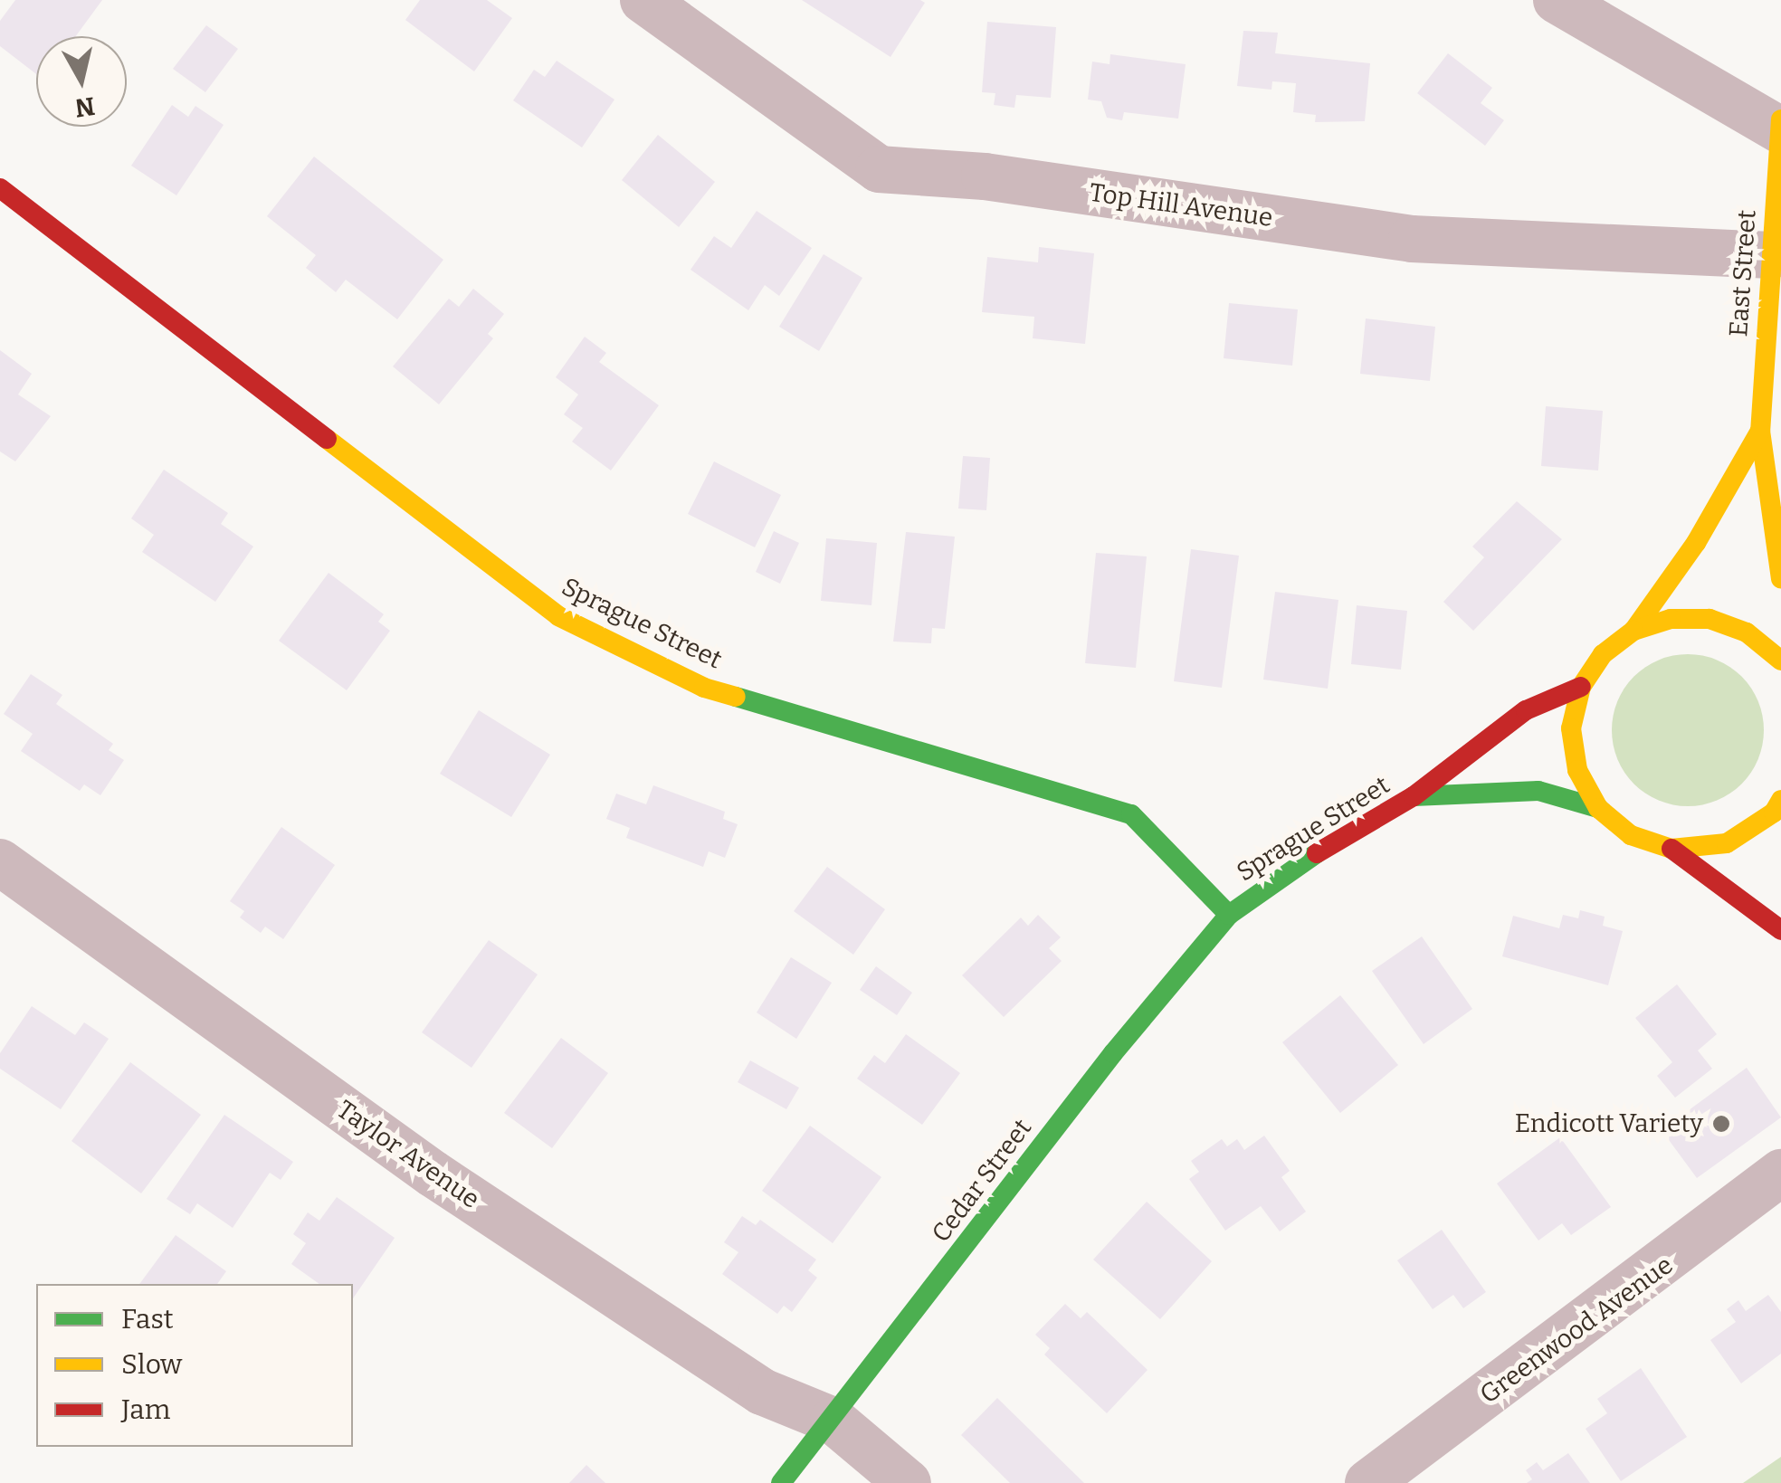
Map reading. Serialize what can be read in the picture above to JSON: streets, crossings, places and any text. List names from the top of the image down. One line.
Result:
{"streets":{"main road":["East Street","Sprague Street","Cedar Street"],"street":["Top Hill Avenue","Taylor Avenue","Greenwood Avenue"]},"crossings":[["Top Hill Avenue","East Street"],["Sprague Street","Cedar Street"],["Taylor Avenue","Cedar Street"]],"places":["Endicott Variety"],"legend":["Fast","Slow","Jam"],"north":"bottom"}
